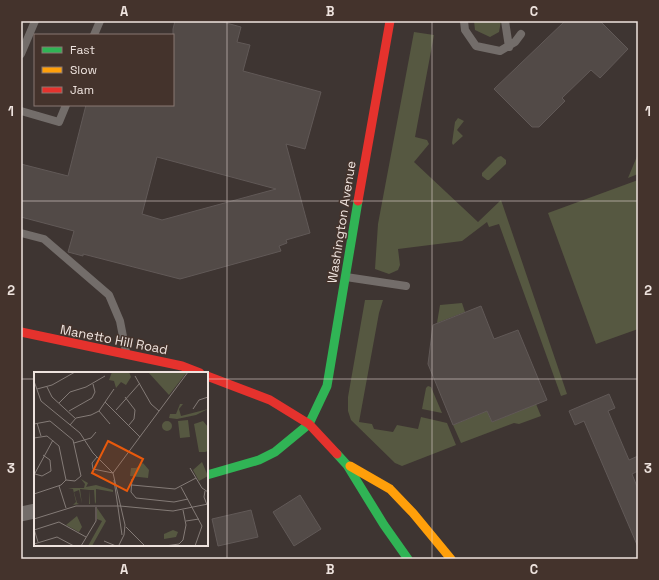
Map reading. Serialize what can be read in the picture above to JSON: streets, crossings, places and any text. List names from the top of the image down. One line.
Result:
{"streets":{"main road":["Washington Avenue","Manetto Hill Road"]},"legend":["Fast","Slow","Jam"],"grid":{"columns":["A","B","C"],"rows":["1","2","3"]}}
